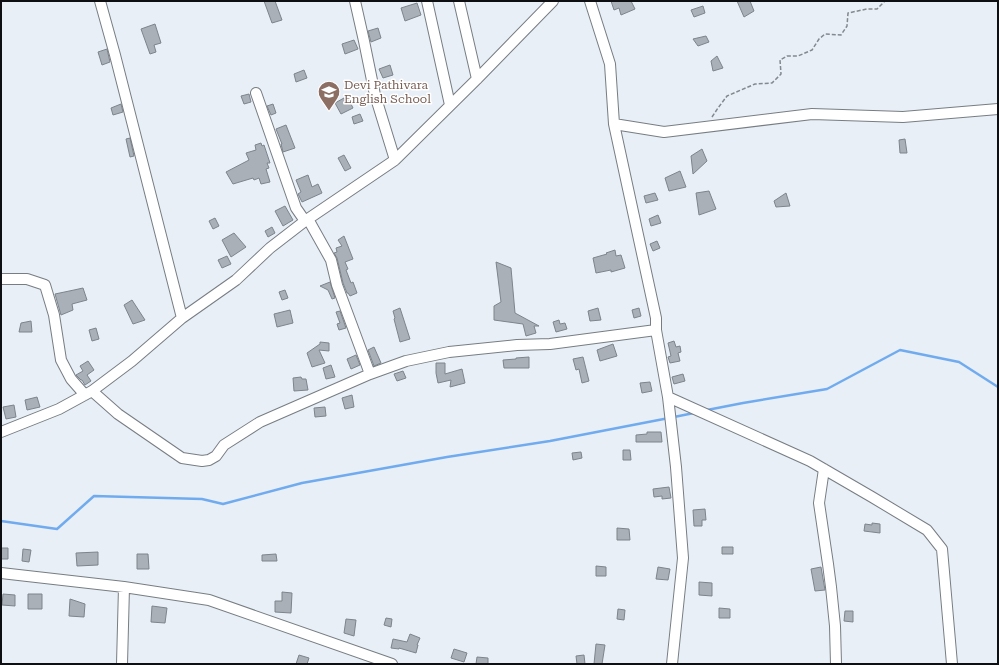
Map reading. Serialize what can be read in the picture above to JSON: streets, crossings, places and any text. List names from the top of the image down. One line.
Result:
{"places":{"school or university":["Devi Pathivara English School"]}}
